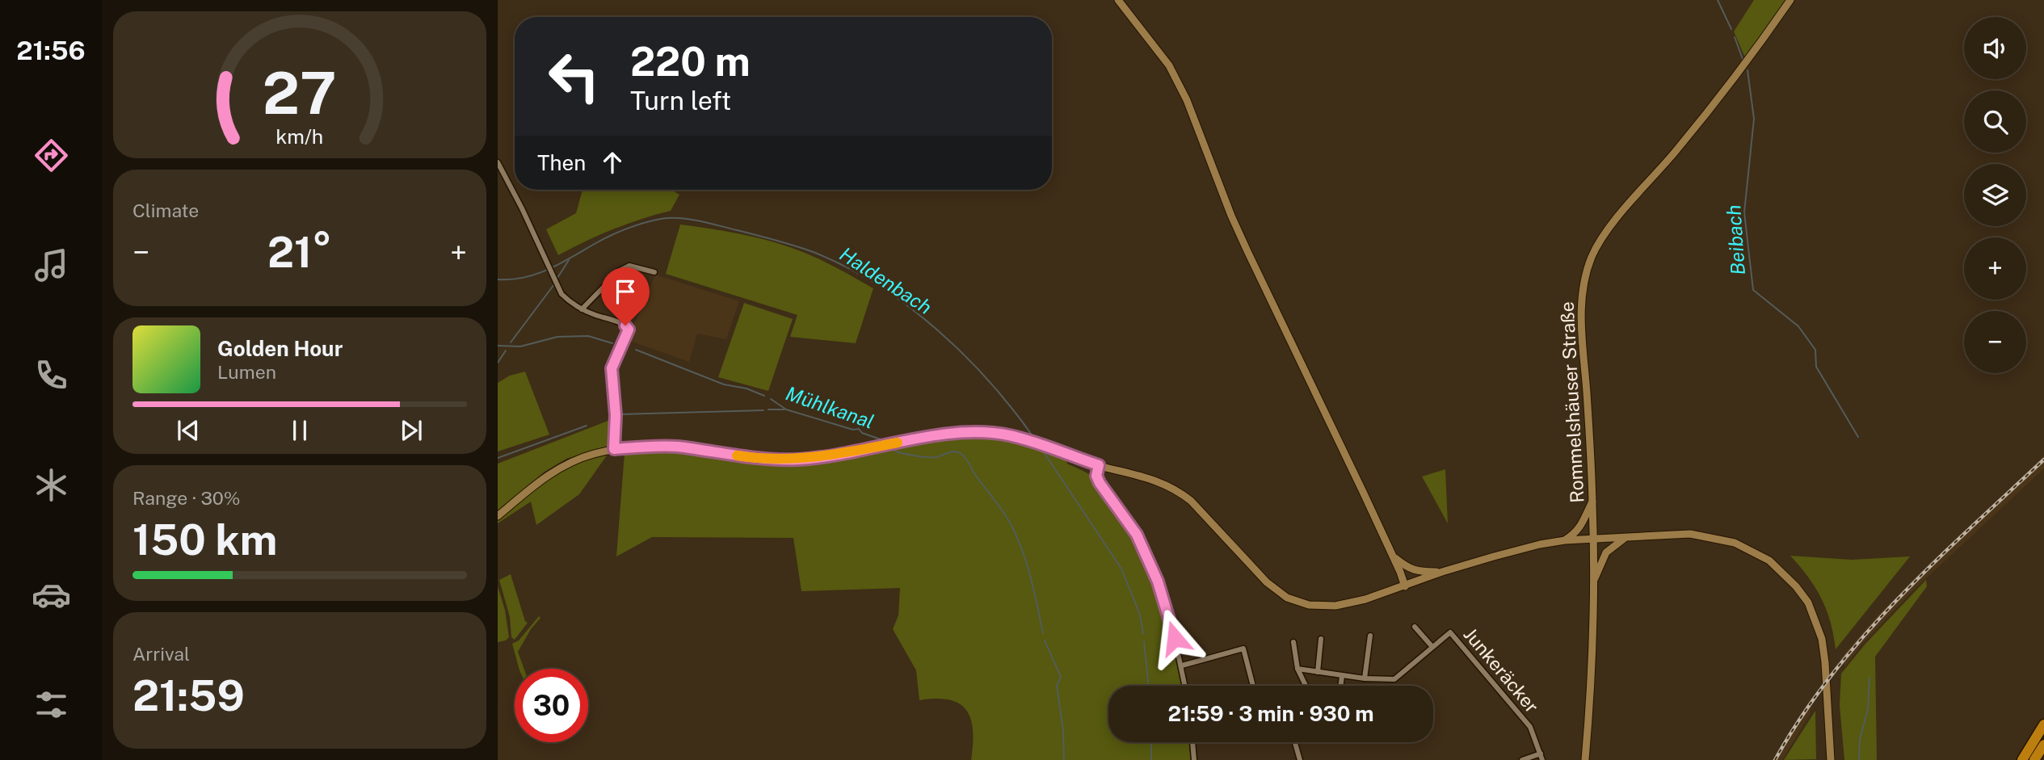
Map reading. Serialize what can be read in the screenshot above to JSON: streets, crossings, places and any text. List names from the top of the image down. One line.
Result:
{"streets":{"main road":["Rommelshäuser Straße"],"street":["Junkeräcker"]},"water":["Beibach","Haldenbach","Mühlkanal"],"page":{"tabs":"21:56","map_buttons":["+","−"],"turn":["220 m","Turn left"],"then":"Then","tile":["Climate",["Range · 30%","150 km"],["Arrival","21:59"]],"heat":["−","21°","+"],"song":["Golden Hour","Lumen"],"limit":"30","trip":"21:59 · 3 min · 930 m","gauge":["27","km/h"]}}
